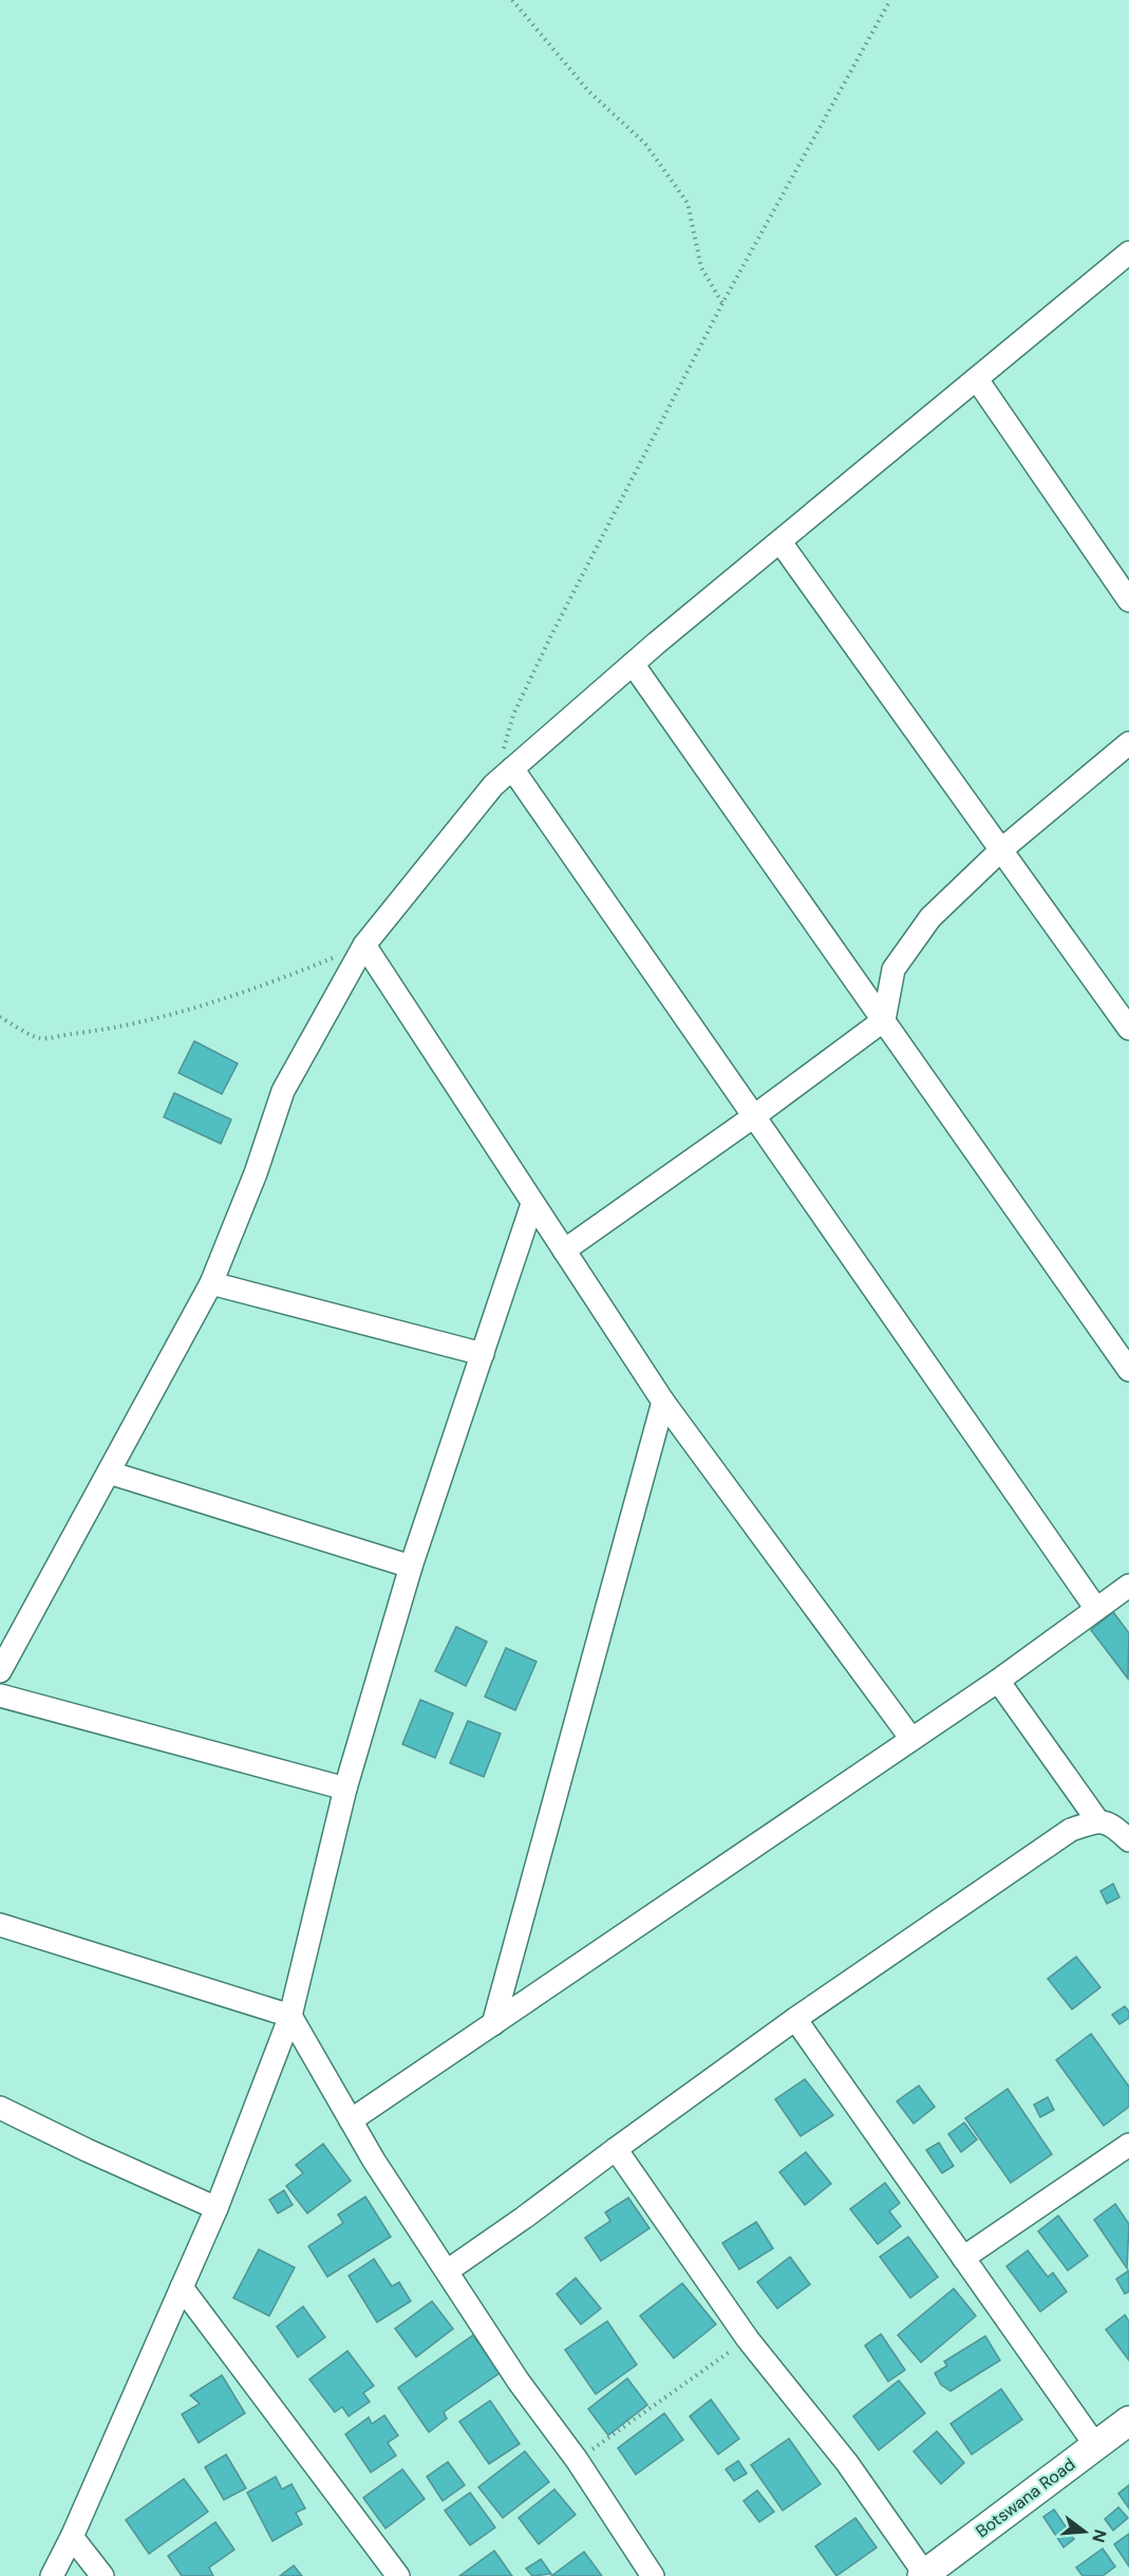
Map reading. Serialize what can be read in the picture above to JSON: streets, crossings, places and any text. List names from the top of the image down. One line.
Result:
{"streets":{"street":["Botswana Road"]},"north":"right"}
